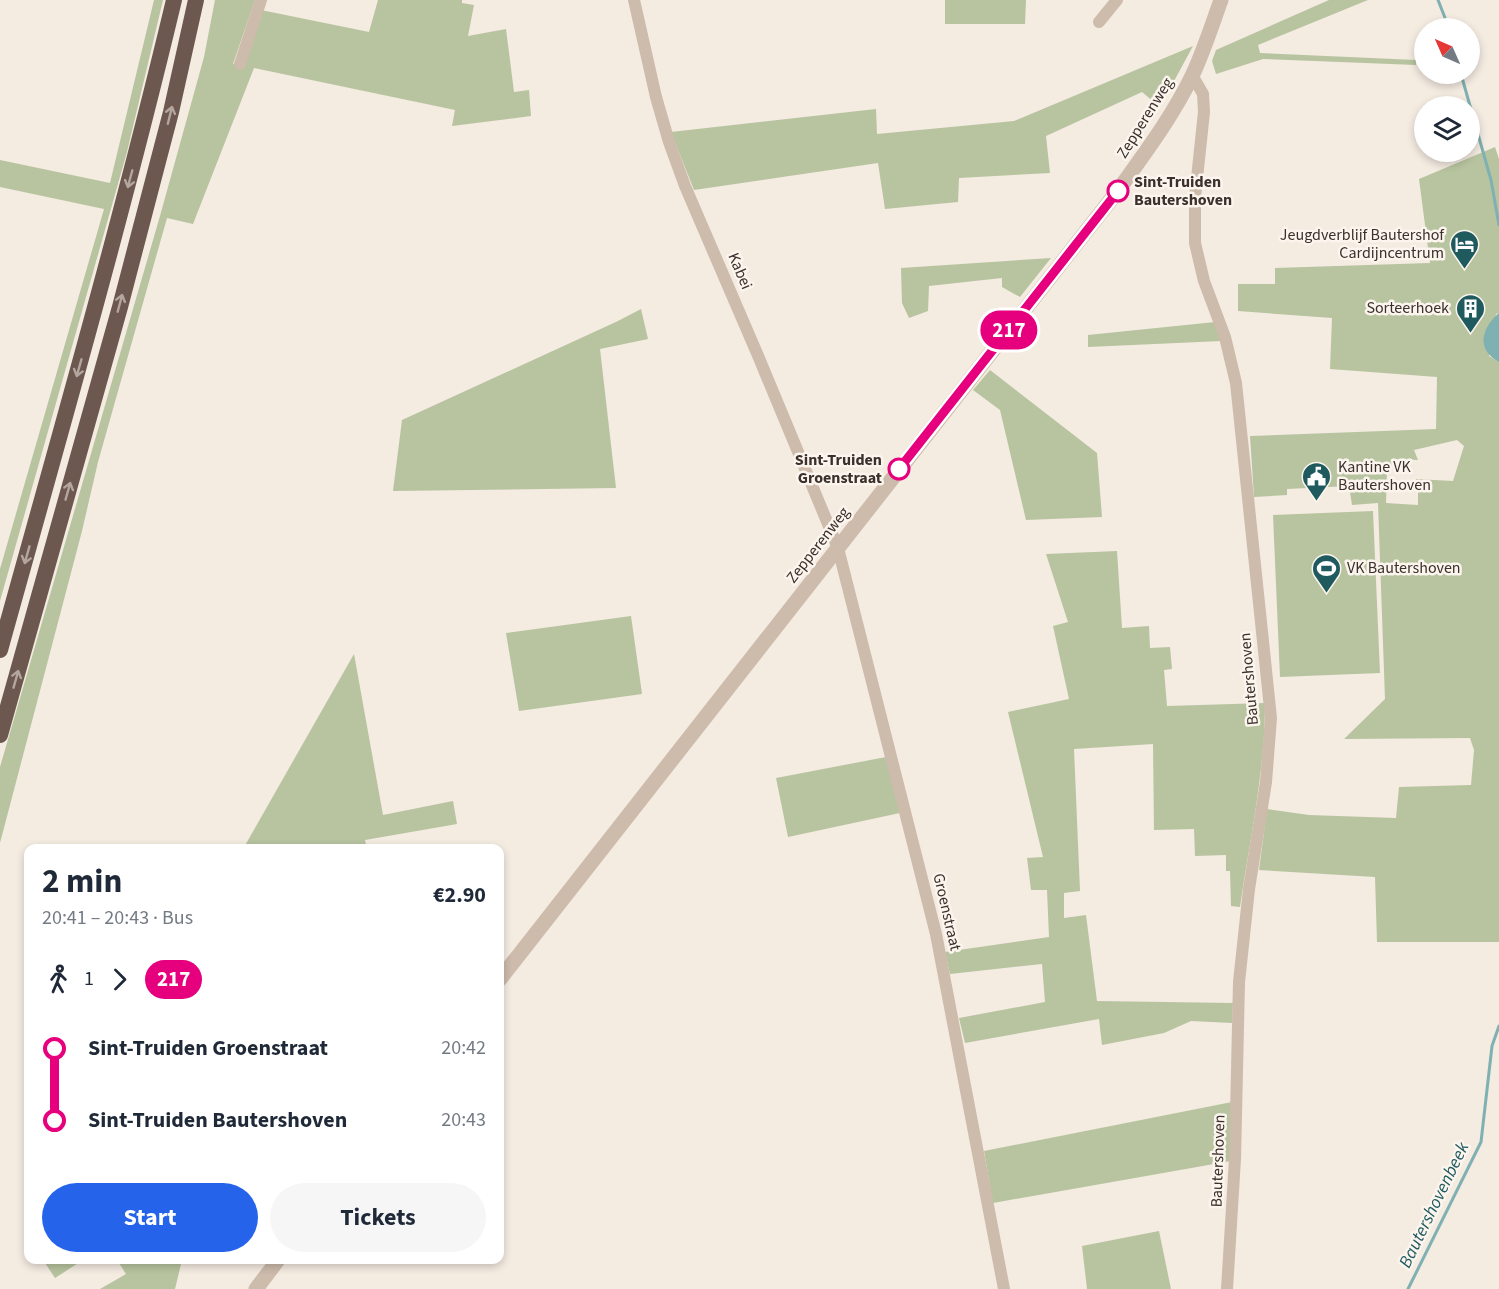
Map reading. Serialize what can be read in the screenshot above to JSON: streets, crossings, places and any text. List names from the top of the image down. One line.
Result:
{"streets":{"street":["Zepperenweg","Kabei","Bautershoven","Groenstraat"]},"crossings":[["Zepperenweg","Kabei"],["Zepperenweg","Bautershoven"],["Zepperenweg","Groenstraat"],["Kabei","Groenstraat"]],"water":["Bautershovenbeek"],"places":{"other":["Sint-Truiden Bautershoven","Sint-Truiden Groenstraat"],"hotel":["Jeugdverblijf Bautershof Cardijncentrum"],"building":["Sorteerhoek"],"public building":["Kantine VK Bautershoven"],"sports":["VK Bautershoven"]},"lines":["bus line 217"],"north":"top left","page":{"on_map":"217","heading":["2 min","20:41 – 20:43 · Bus","€2.90"],"legs":["1","217"],"list":[{"name":"Sint-Truiden Groenstraat","value":"20:42"},{"name":"Sint-Truiden Bautershoven","value":"20:43"}],"buttons":["Start","Tickets"]}}
